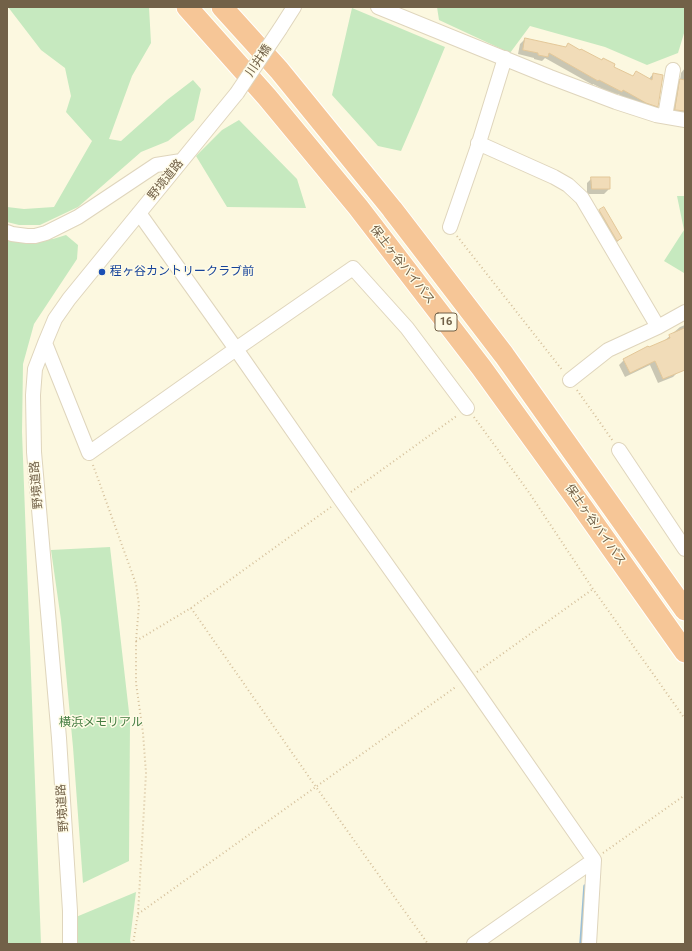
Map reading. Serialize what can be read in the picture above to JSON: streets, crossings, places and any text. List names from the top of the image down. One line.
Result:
{"streets":{"highway":["保土ヶ谷バイパス","16"],"street":["川井橋","野境道路"]},"crossings":[["川井橋","野境道路"]],"parks":["横浜メモリアル"],"places":["程ヶ谷カントリークラブ前"]}
